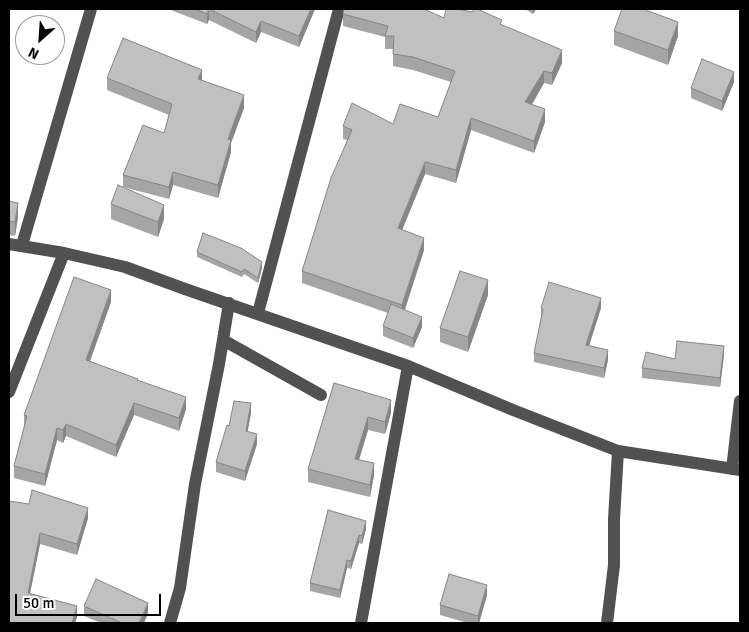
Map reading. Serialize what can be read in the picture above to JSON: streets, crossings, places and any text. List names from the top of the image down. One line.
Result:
{"scale_bar":"50 m","north":"bottom left"}
